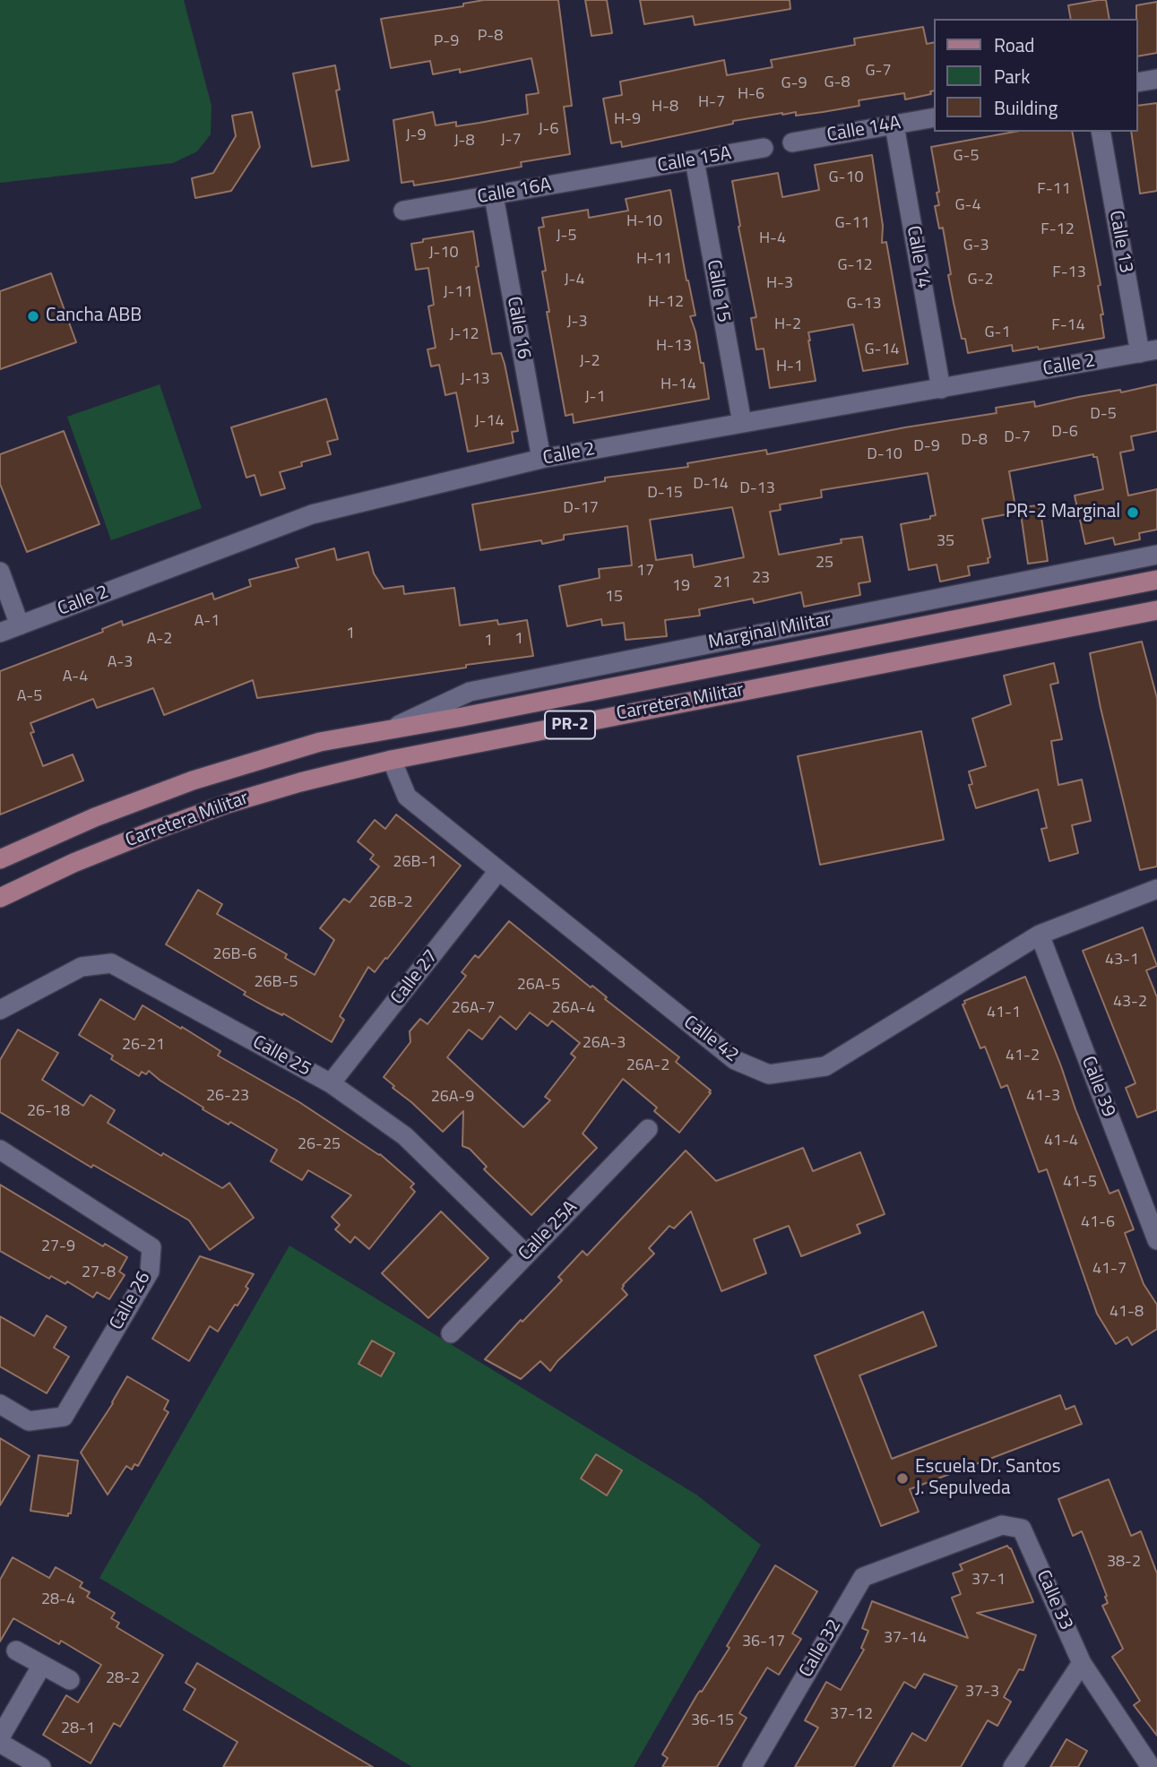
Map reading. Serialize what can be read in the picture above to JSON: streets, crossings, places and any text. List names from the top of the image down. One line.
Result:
{"streets":{"main road":["Carretera Militar","PR-2"],"street":["Calle 14A","Calle 15A","Calle 16A","Calle 13","Calle 14","Calle 15","Calle 16","Calle 2","Marginal Militar","Calle 27","Calle 42","Calle 25","Calle 39","Calle 25A","Calle 26","Calle 33","Calle 32"]},"crossings":[["Calle 14A","Calle 14"],["Calle 15A","Calle 16A"],["Calle 15A","Calle 15"],["Calle 16A","Calle 16"],["Calle 13","Calle 2"],["Calle 14","Calle 2"],["Calle 15","Calle 2"],["Calle 16","Calle 2"],["Marginal Militar","Carretera Militar"],["Carretera Militar","Calle 42"],["Calle 27","Calle 42"],["Calle 27","Calle 25"],["Calle 42","Calle 39"],["Calle 25","Calle 25A"],["Calle 33","Calle 32"]],"places":["Cancha ABB","PR-2 Marginal","Escuela Dr. Santos J. Sepulveda"],"house_numbers":["P-8","P-9","G-7","G-8","G-9","H-6","H-7","H-8","H-9","J-6","J-9","J-7","J-8","G-5","G-10","F-11","G-4","H-10","G-11","F-12","J-5","H-4","G-3","J-10","H-11","G-12","F-13","J-4","G-2","H-3","J-11","H-12","G-13","J-3","H-2","F-14","G-1","J-12","H-13","G-14","J-2","H-1","J-13","H-14","J-1","D-5","J-14","D-6","D-7","D-8","D-9","D-10","D-14","D-13","D-15","D-17","35","25","17","23","21","19","15","A-1","1","A-2","1","1","A-3","A-4","A-5","26B-1","26B-2","26B-6","43-1","26B-5","26A-5","43-2","26A-7","26A-4","41-1","26A-3","26-21","41-2","26A-2","26-23","41-3","26A-9","26-18","41-4","26-25","41-5","41-6","27-9","41-7","27-8","41-8","38-2","37-1","28-4","37-14","36-17","28-2","37-3","37-12","36-15","28-1"],"legend":["Road","Park","Building"]}
